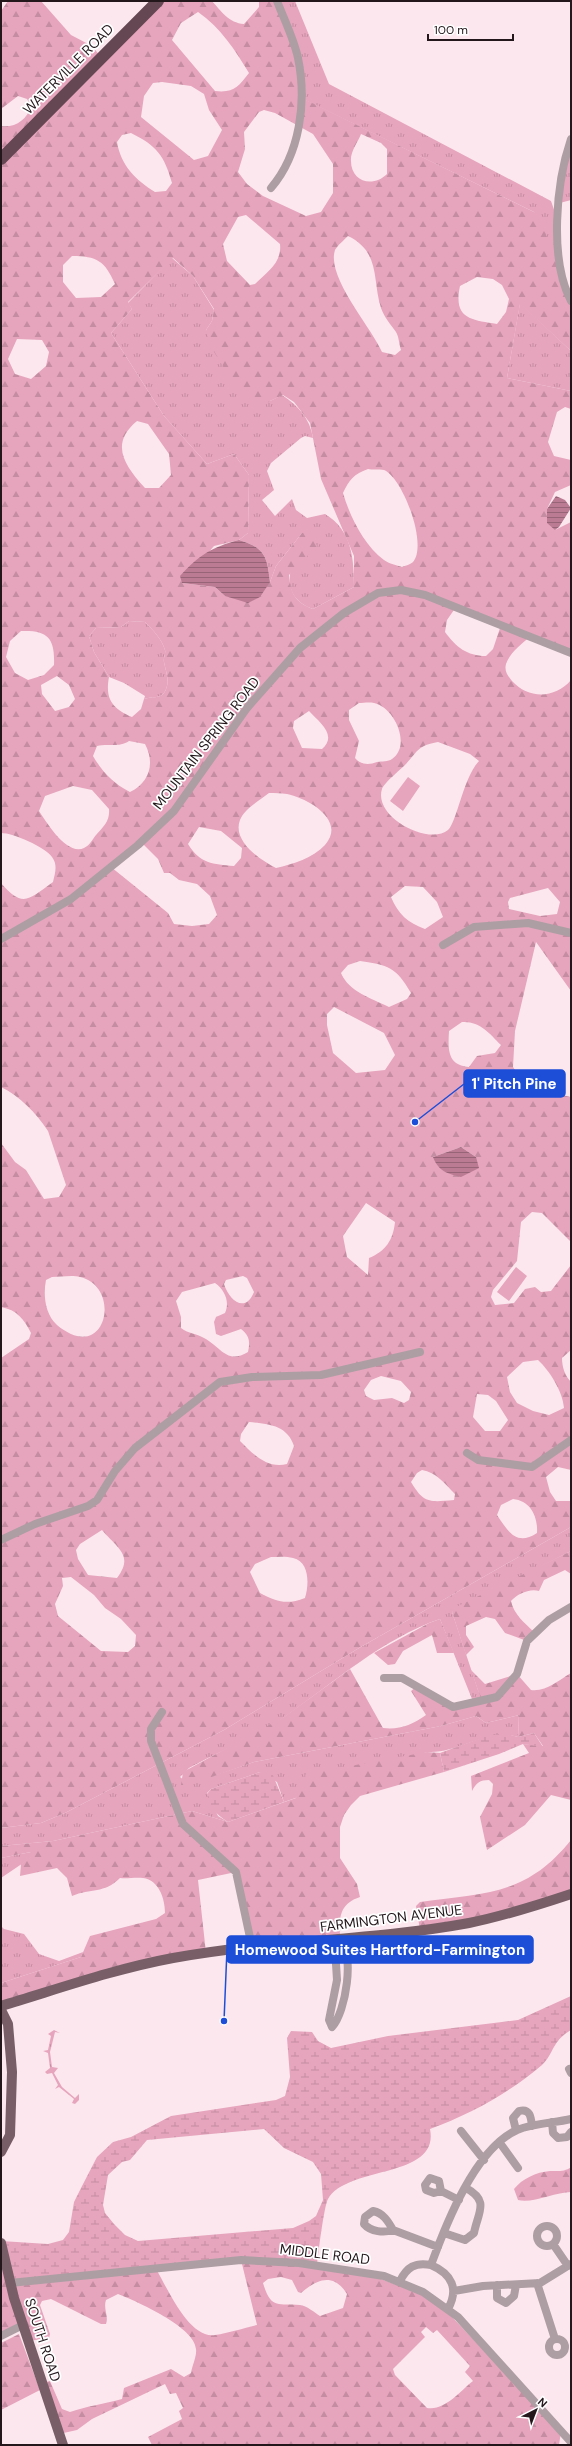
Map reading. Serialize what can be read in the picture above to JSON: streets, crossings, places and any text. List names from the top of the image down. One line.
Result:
{"streets":{"highway":["WATERVILLE ROAD"],"main road":["FARMINGTON AVENUE","SOUTH ROAD"],"street":["MOUNTAIN SPRING ROAD","MIDDLE ROAD"]},"crossings":[["MIDDLE ROAD","SOUTH ROAD"]],"places":["1' Pitch Pine","Homewood Suites Hartford-Farmington"],"scale_bar":"100 m","north":"top right"}
